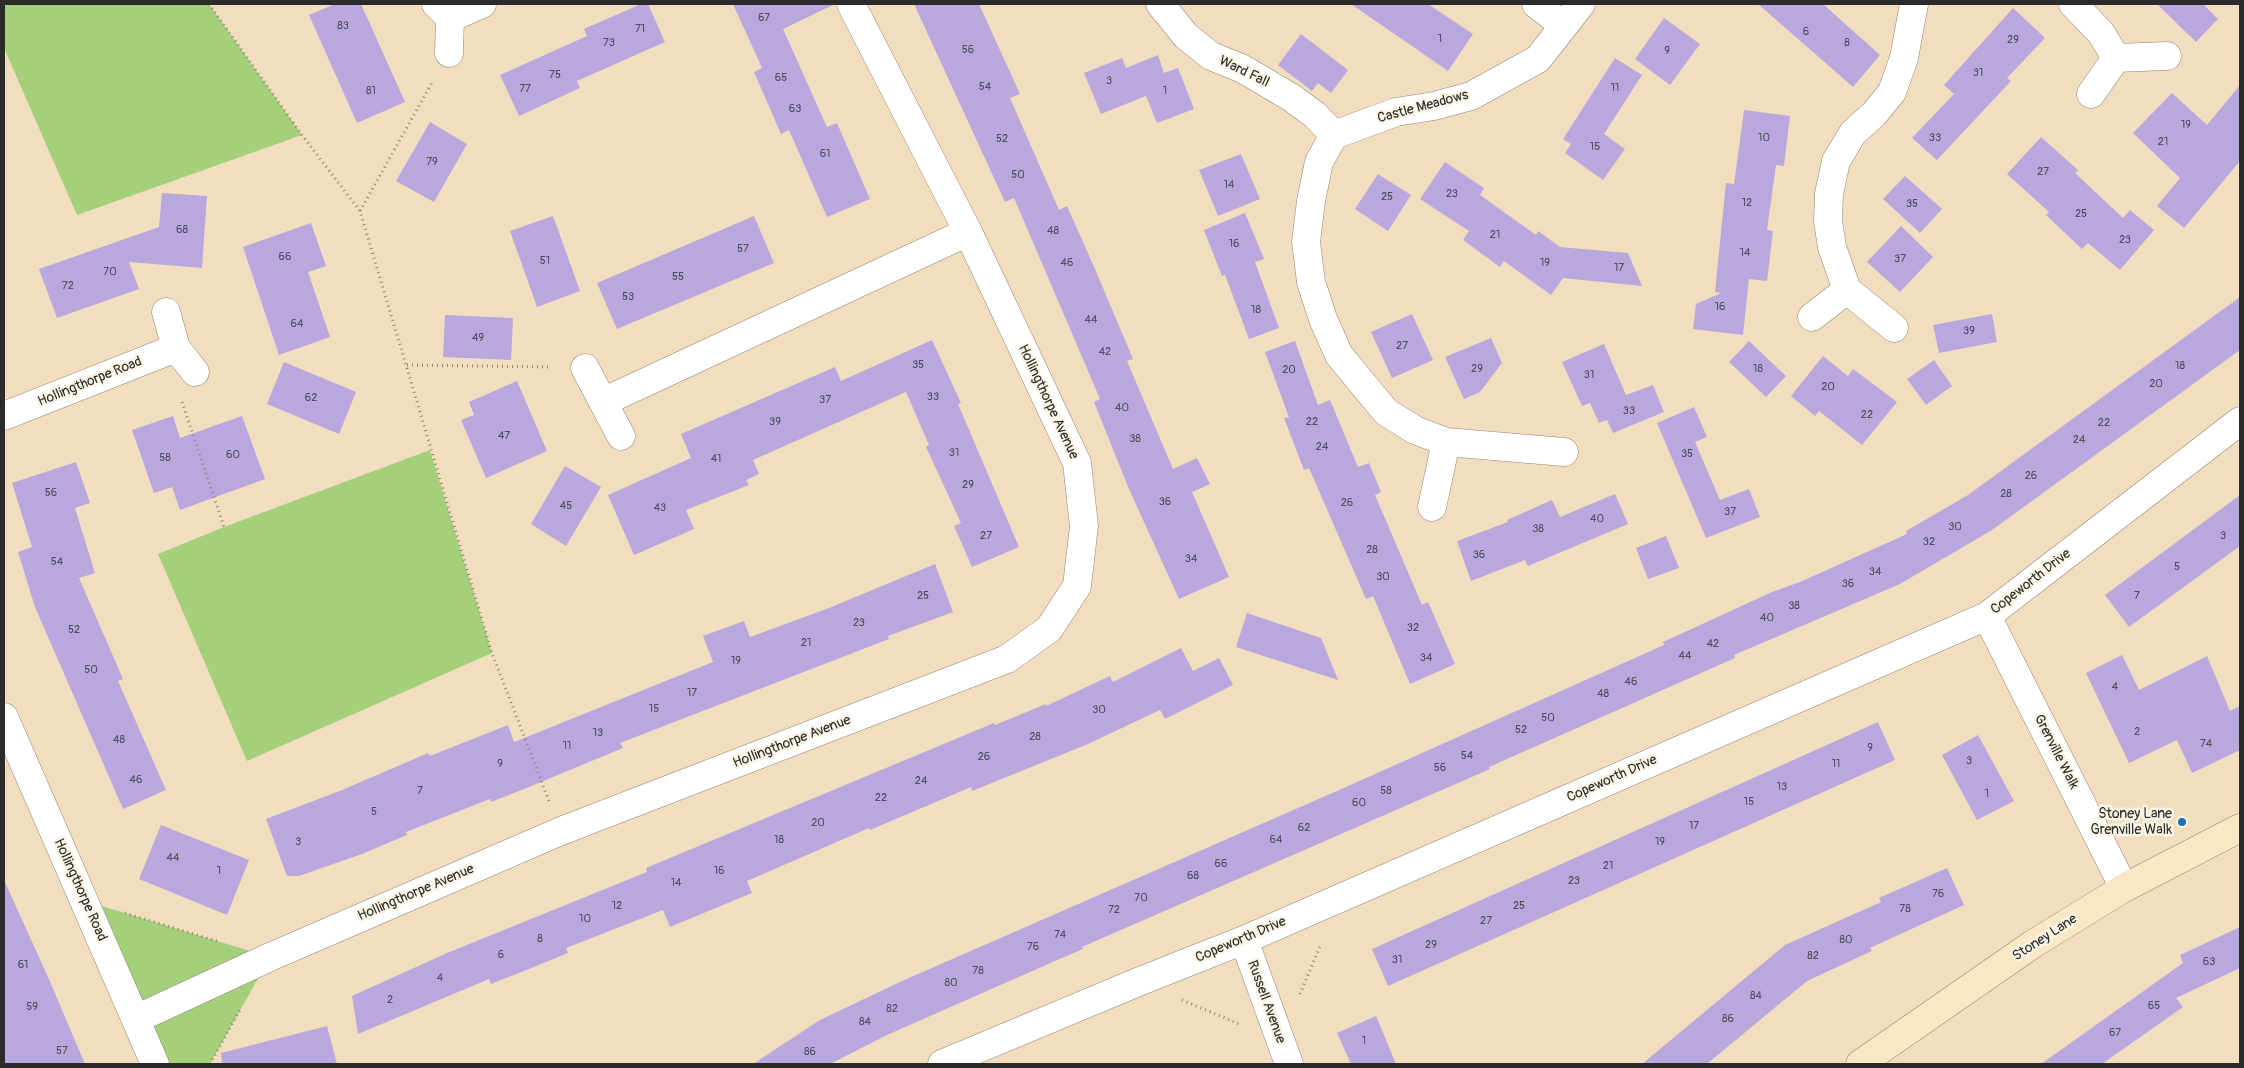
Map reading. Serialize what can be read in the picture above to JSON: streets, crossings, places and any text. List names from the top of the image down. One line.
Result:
{"streets":{"street":["Ward Fall","Castle Meadows","Hollingthorpe Road","Hollingthorpe Avenue","Copeworth Drive","Grenville Walk","Stoney Lane","Russell Avenue"]},"crossings":[["Ward Fall","Castle Meadows"],["Hollingthorpe Road","Hollingthorpe Avenue"],["Copeworth Drive","Grenville Walk"],["Copeworth Drive","Russell Avenue"],["Grenville Walk","Stoney Lane"]],"places":["Stoney Lane Grenville Walk"],"house_numbers":["67","83","71","6","1","29","73","8","56","9","31","75","65","3","54","11","77","81","1","63","19","10","33","52","21","15","61","79","27","50","14","23","25","12","35","25","68","48","21","23","16","57","14","66","37","51","46","19","17","70","55","72","53","16","18","44","64","39","49","27","42","35","18","29","18","20","31","20","20","33","62","37","40","33","22","39","22","22","47","38","24","24","31","35","60","58","41","26","29","56","28","36","26","45","43","37","40","30","38","27","3","32","28","36","34","54","5","34","30","36","25","7","38","40","23","32","52","21","42","44","34","19","50","46","4","17","48","15","30","50","52","2","13","28","48","74","11","9","54","26","3","9","11","56","46","24","13","7","58","1","22","15","60","5","20","17","62","18","64","3","19","44","66","21","1","16","68","23","14","76","70","12","25","78","72","10","27","74","8","80","29","76","6","82","31","63","61","78","4","80","84","2","65","59","82","86","84","67","1","57","86"]}
